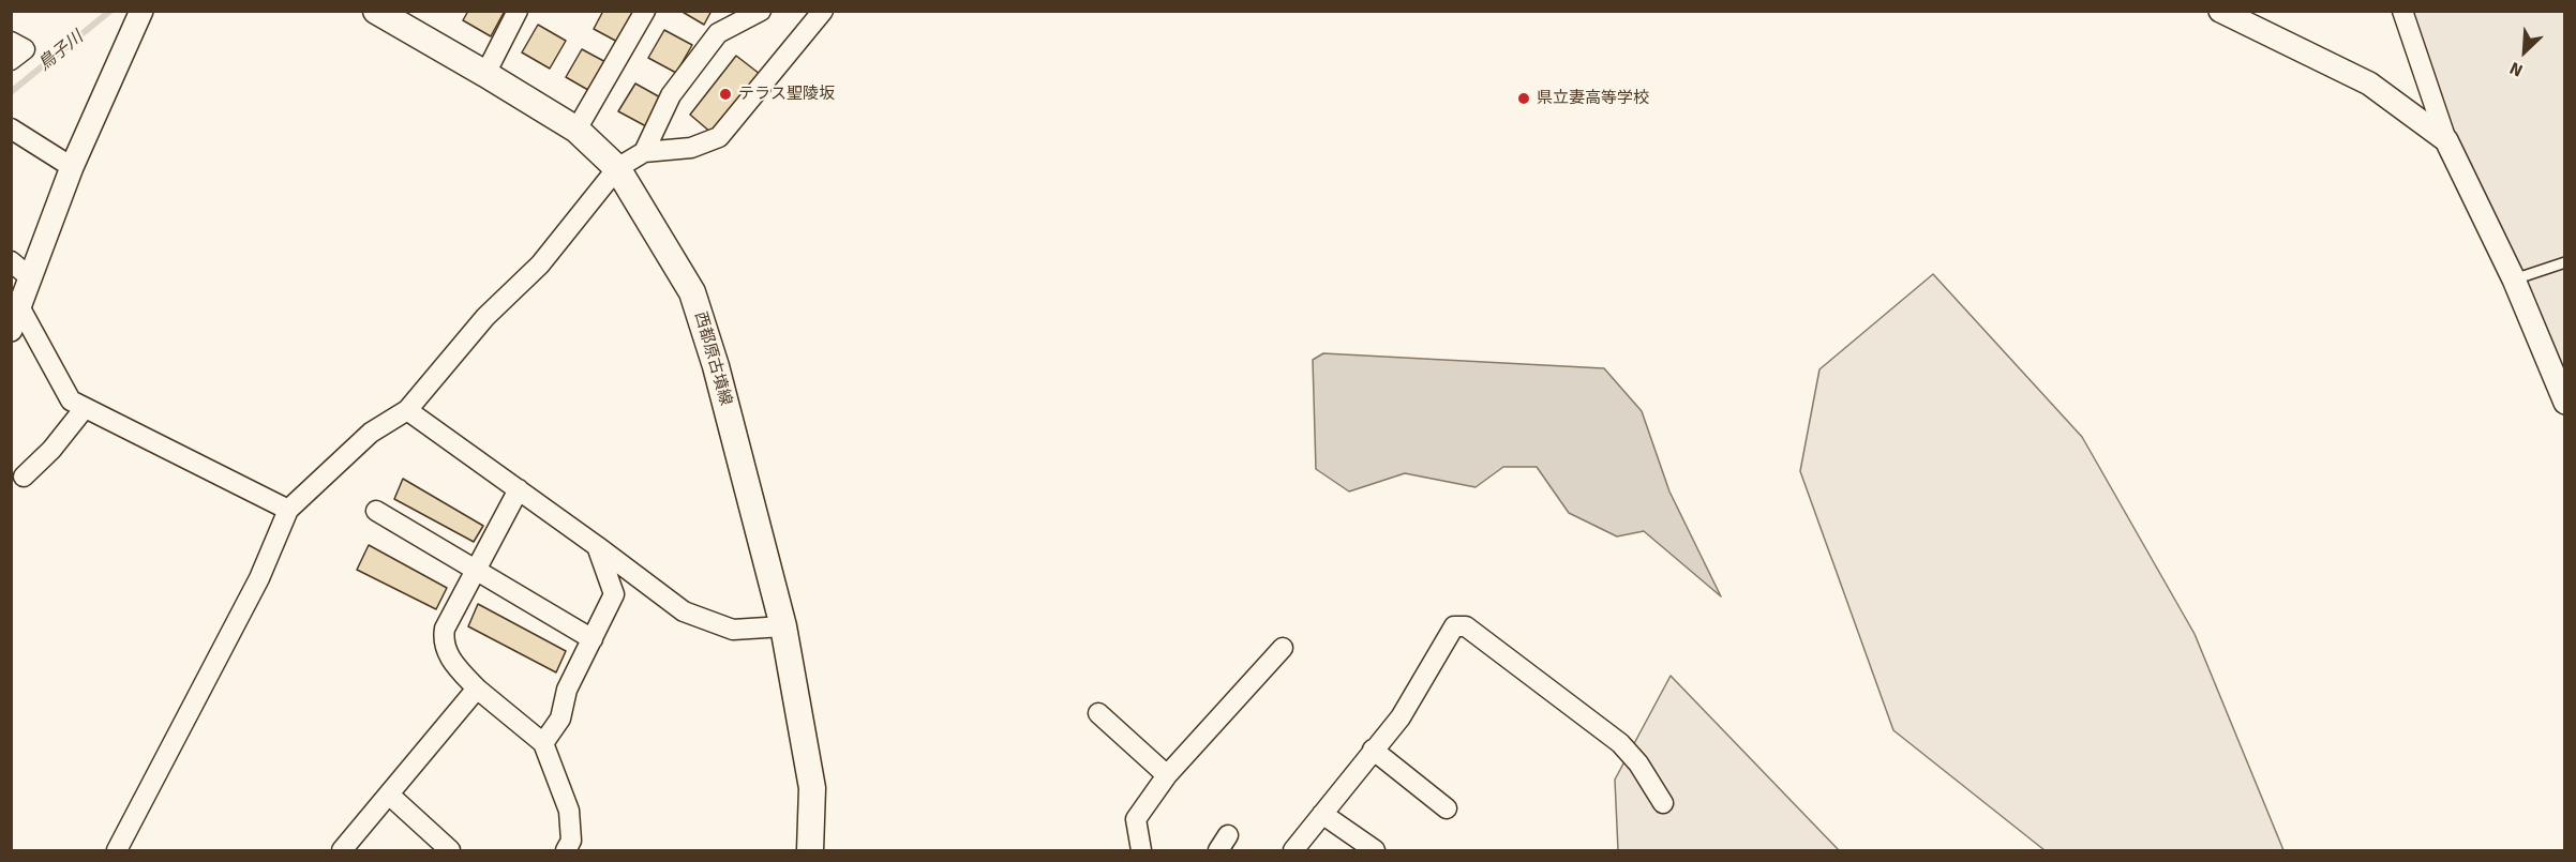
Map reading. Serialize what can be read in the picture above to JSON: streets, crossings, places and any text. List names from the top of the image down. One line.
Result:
{"streets":{"main road":["西都原古墳線"]},"water":["鳥子川"],"places":["テラス聖陵坂","県立妻高等学校"],"north":"bottom left"}
